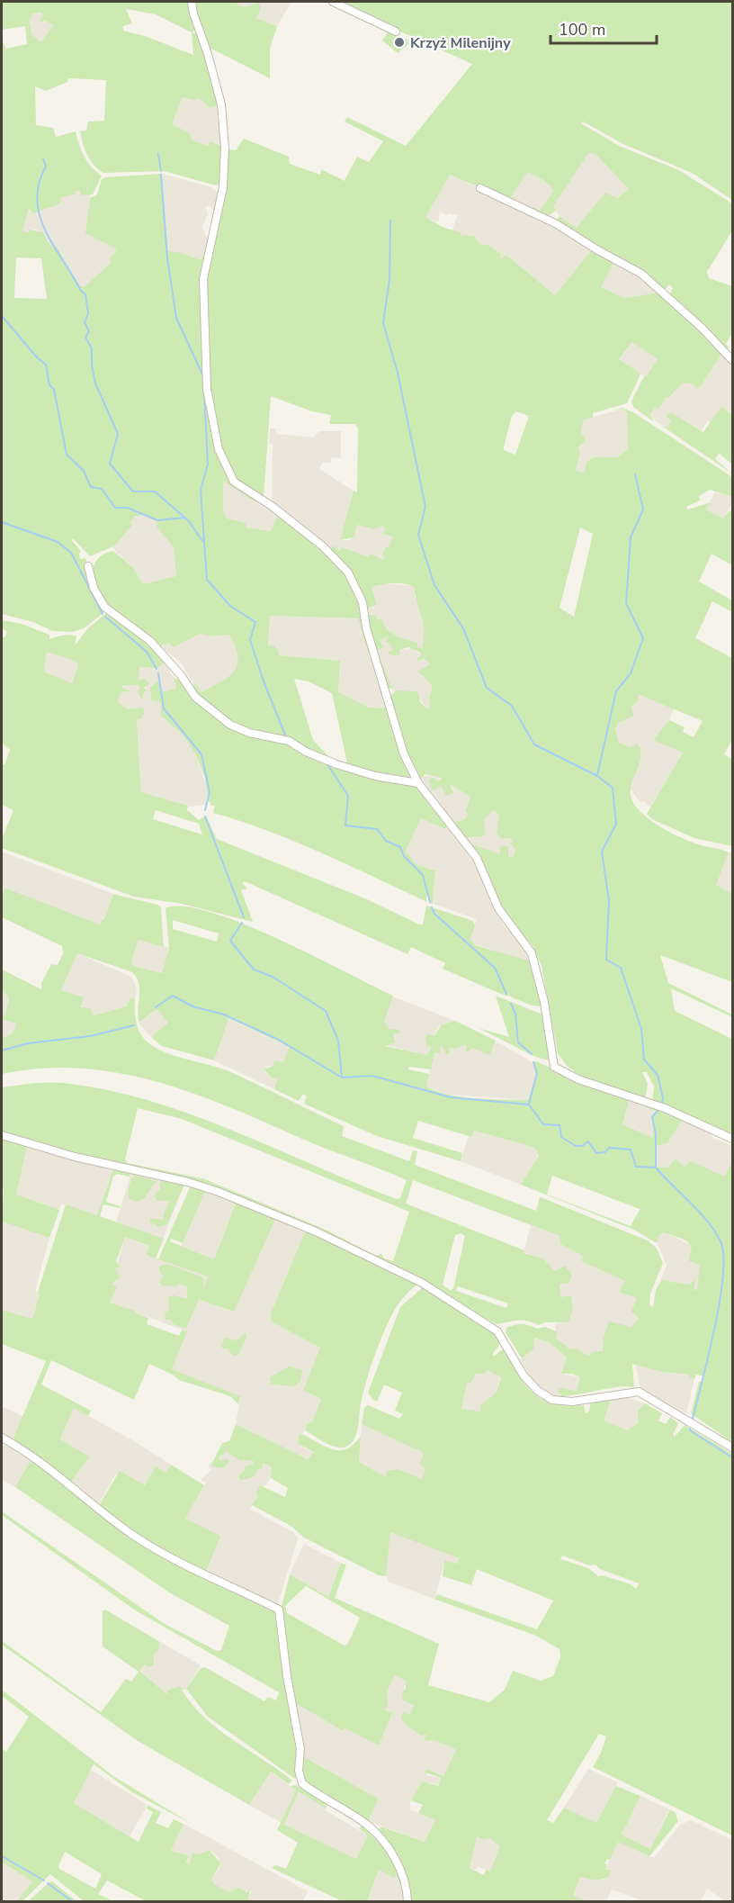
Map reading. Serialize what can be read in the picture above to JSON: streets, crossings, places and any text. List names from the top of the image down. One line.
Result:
{"places":["Krzyż Milenijny"],"scale_bar":"100 m"}
